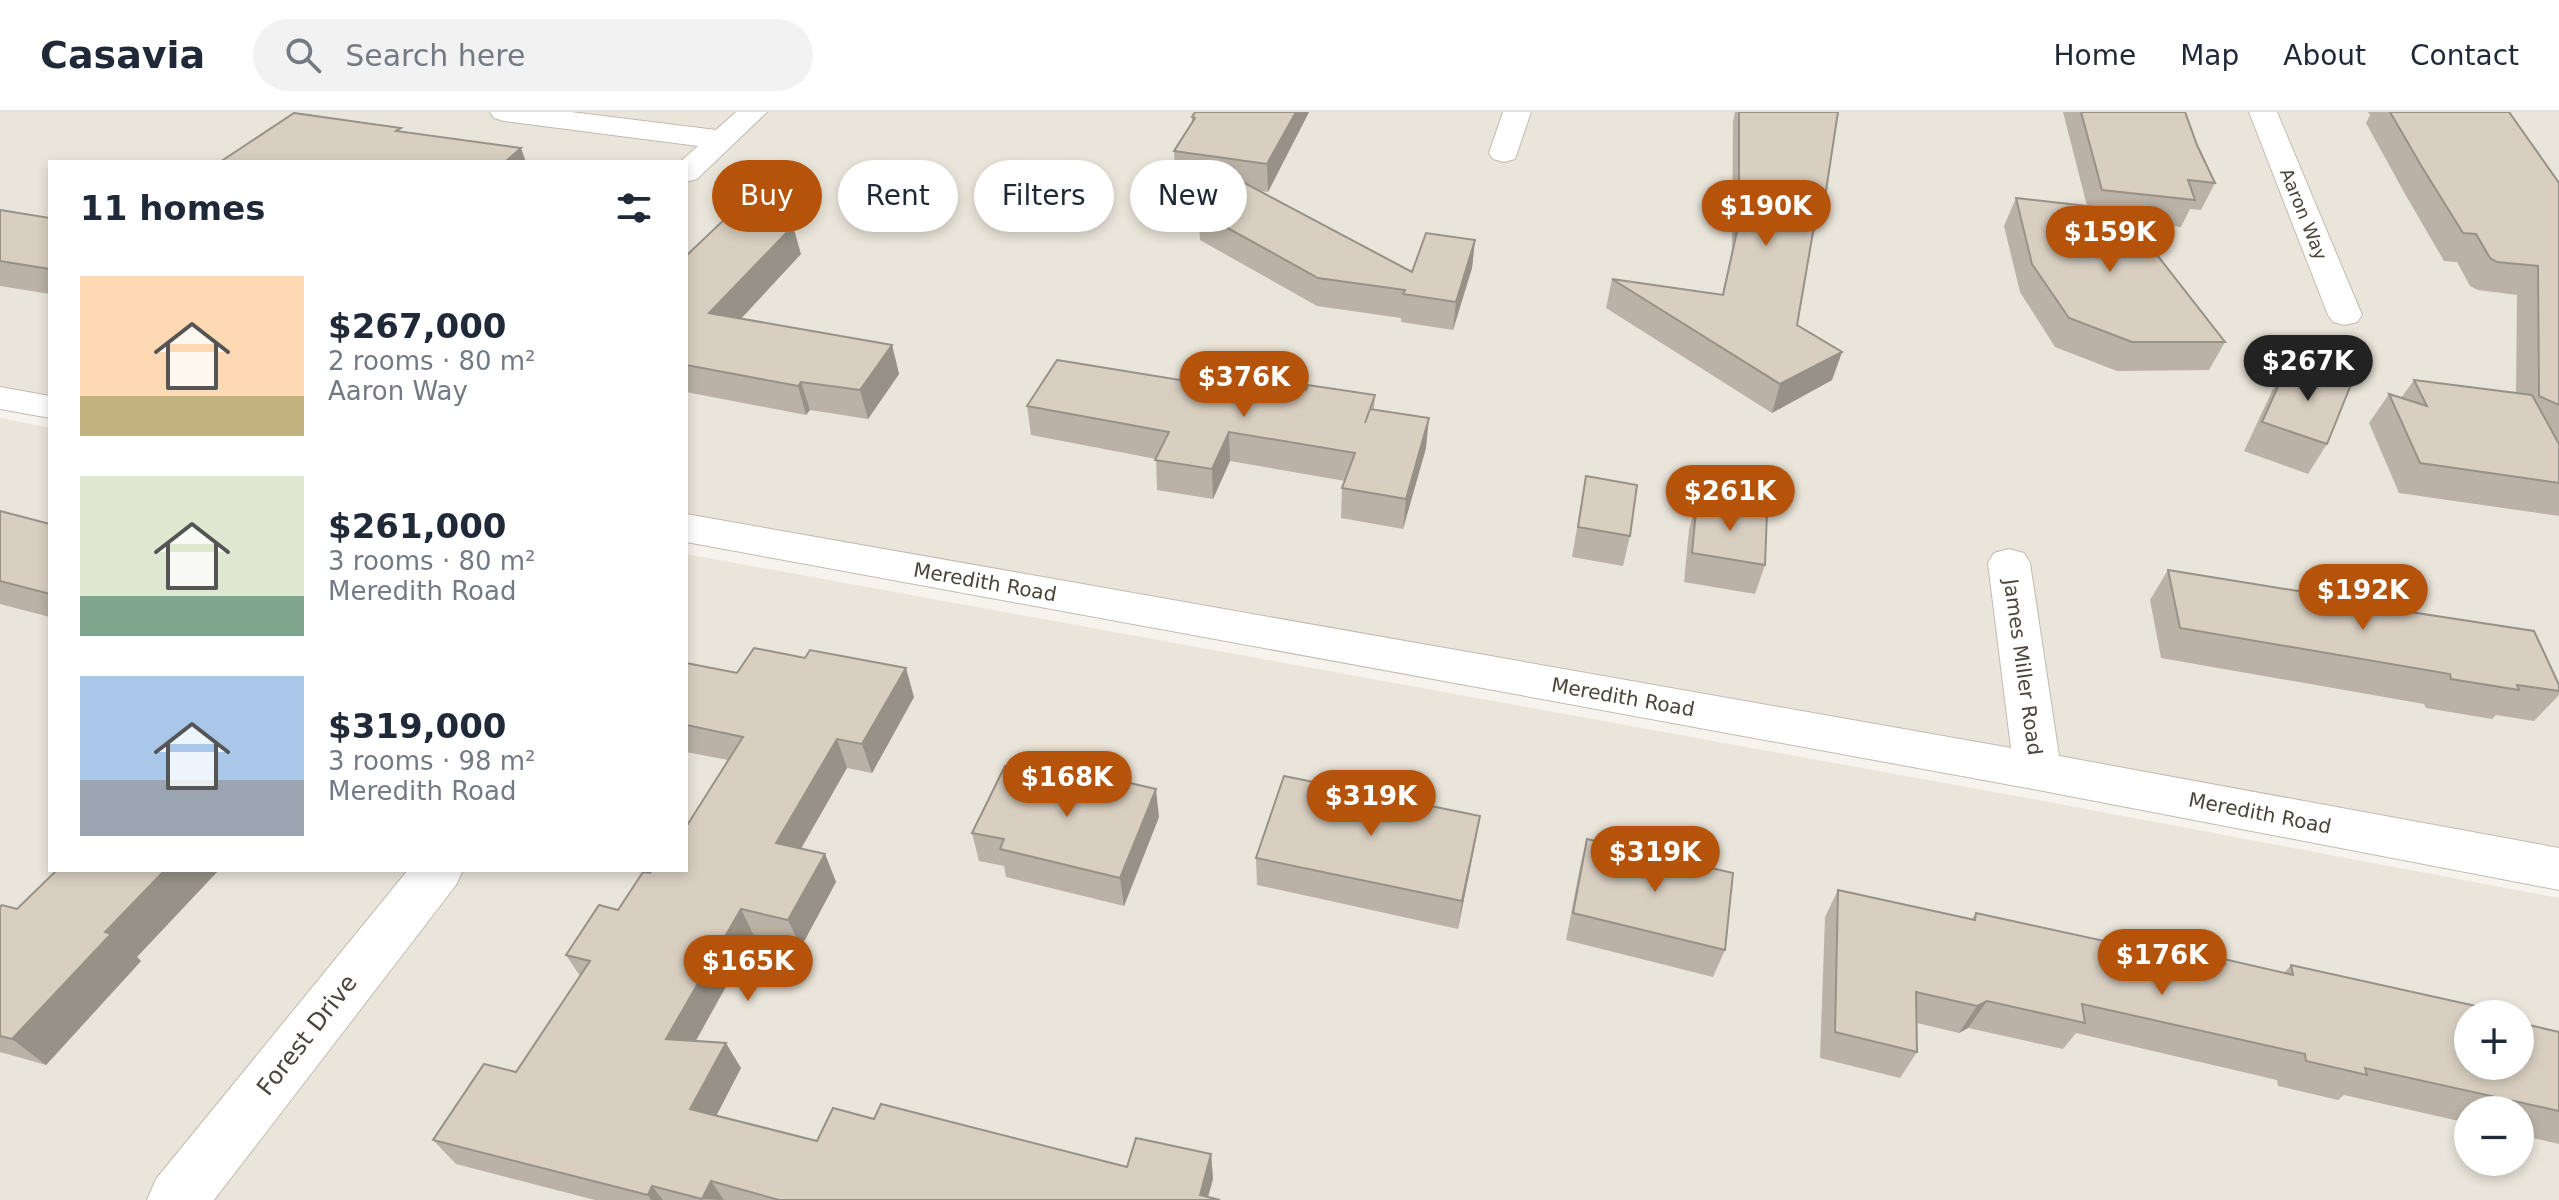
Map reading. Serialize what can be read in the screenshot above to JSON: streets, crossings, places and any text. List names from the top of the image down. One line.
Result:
{"streets":{"street":["Aaron Way","Meredith Road","James Miller Road","Forest Drive"]},"crossings":[["Meredith Road","James Miller Road"]],"page":{"header":"Casavia","search":"Search here","nav":["Home","Map","About","Contact"],"chip":["Buy","Rent","Filters","New"],"heading":"11 homes","price":["$190K","$159K","$267K","$376K","$261K","$192K","$168K","$319K","$319K","$176K","$165K"],"list":[{"name":"$267,000","note":"2 rooms · 80 m² · Aaron Way"},{"name":"$261,000","note":"3 rooms · 80 m² · Meredith Road"},{"name":"$319,000","note":"3 rooms · 98 m² · Meredith Road"}],"map_buttons":["+","−"]}}
